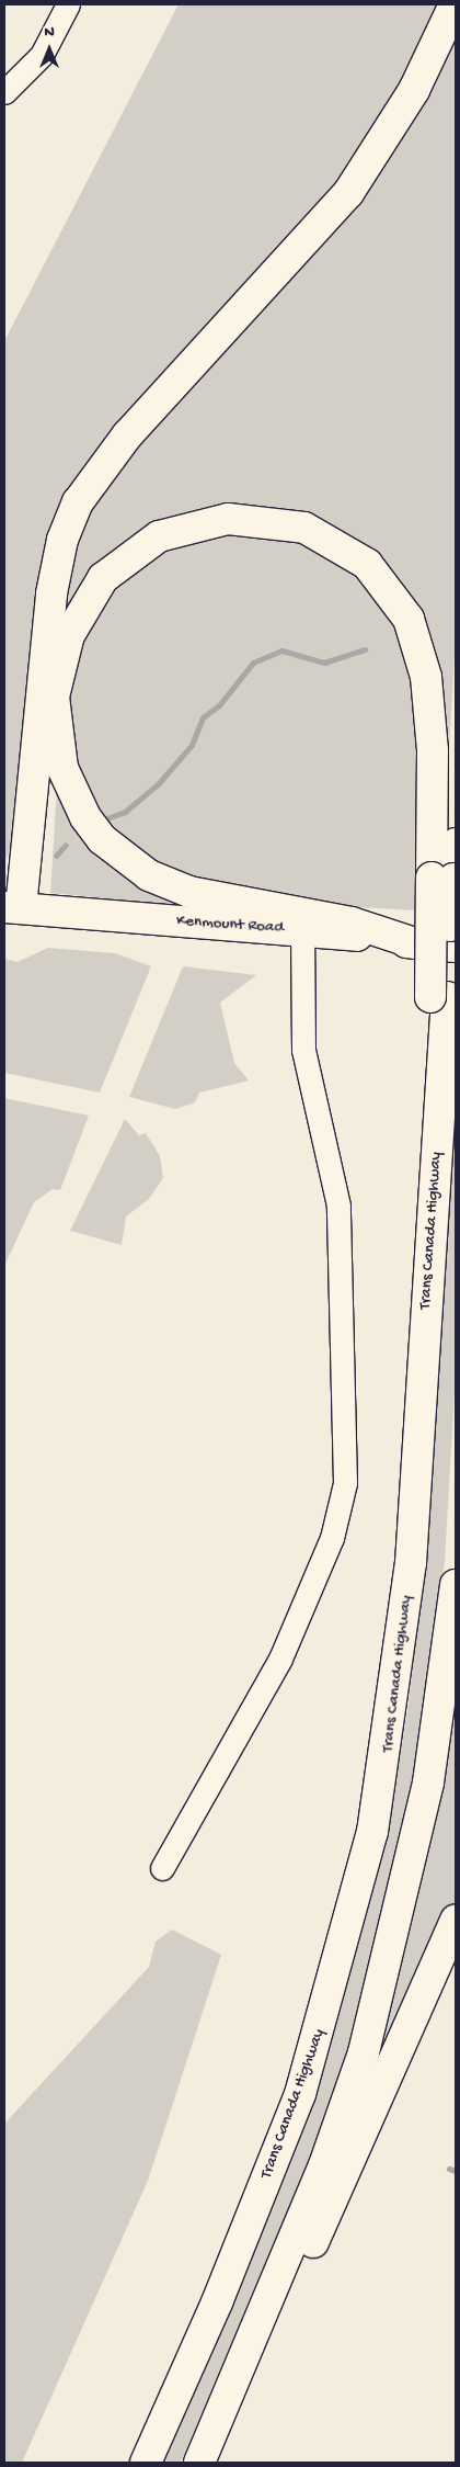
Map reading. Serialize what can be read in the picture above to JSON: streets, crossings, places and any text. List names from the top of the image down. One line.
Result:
{"streets":{"main road":["Kenmount Road","Trans Canada Highway"]},"north":"top"}
